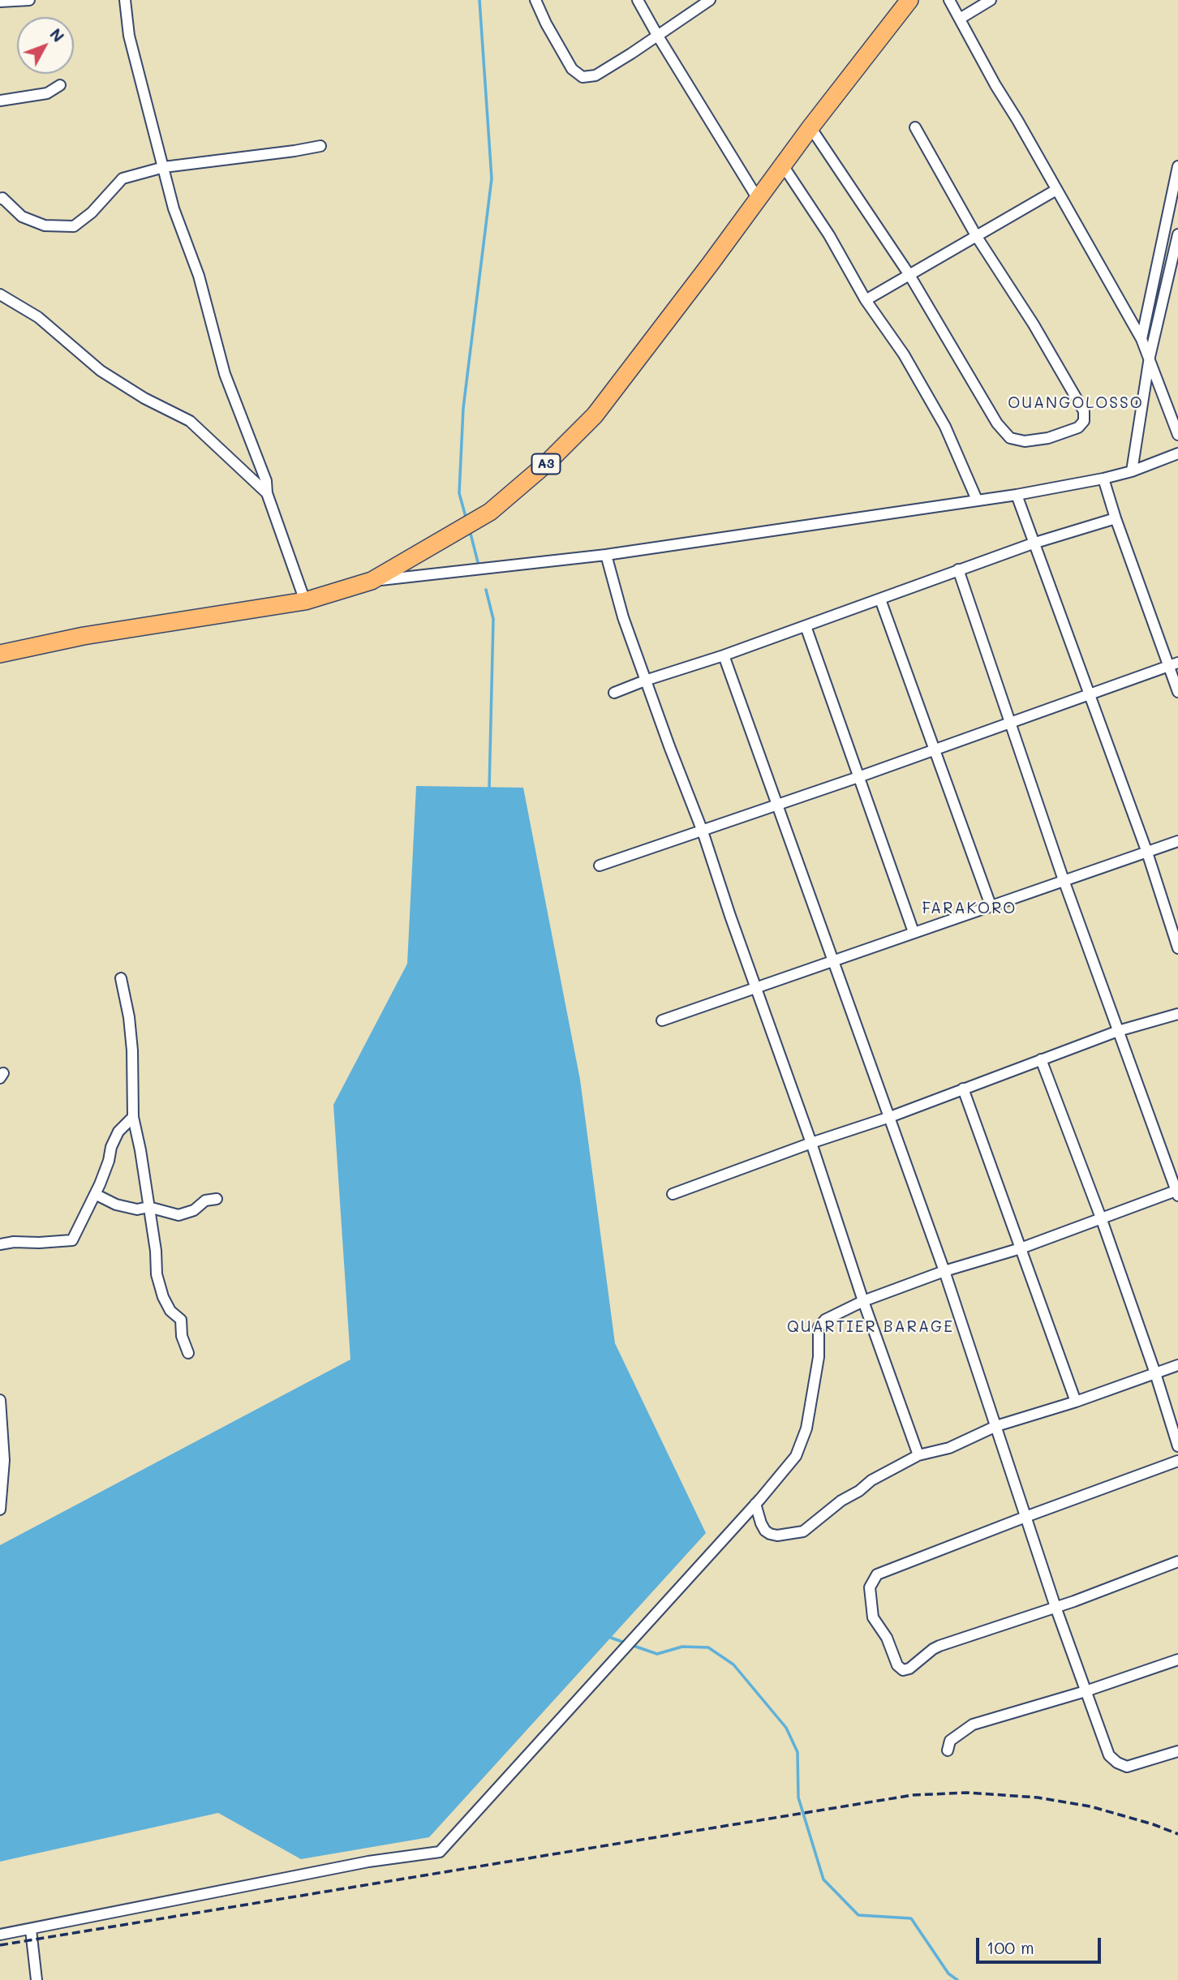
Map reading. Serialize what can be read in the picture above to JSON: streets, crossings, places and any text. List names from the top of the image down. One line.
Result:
{"streets":{"highway":["A3"]},"districts":["OUANGOLOSSO","FARAKORO","QUARTIER BARAGE"],"scale_bar":"100 m","north":"top right"}
